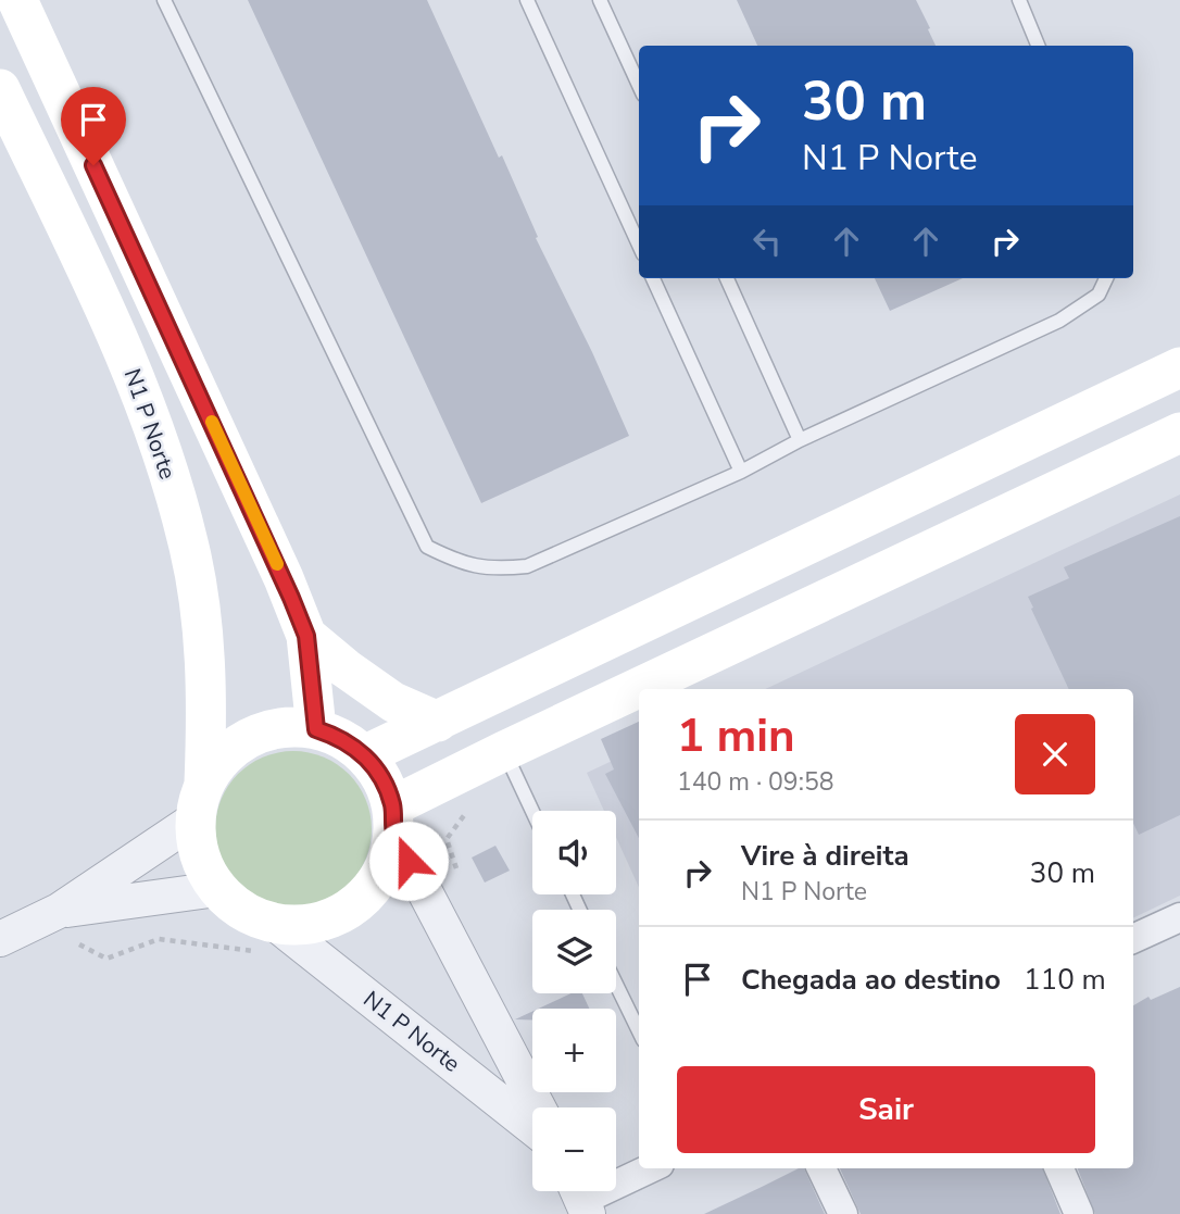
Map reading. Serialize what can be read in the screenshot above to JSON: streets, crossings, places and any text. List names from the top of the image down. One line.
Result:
{"streets":{"main road":["N1 P Norte"]},"page":{"turn":["30 m","N1 P Norte"],"heading":["1 min","140 m · 09:58"],"map_buttons":["+","−"],"list":[{"name":"Vire à direita","note":"N1 P Norte","value":"30 m"},{"name":"Chegada ao destino","value":"110 m"}],"buttons":"Sair"}}
